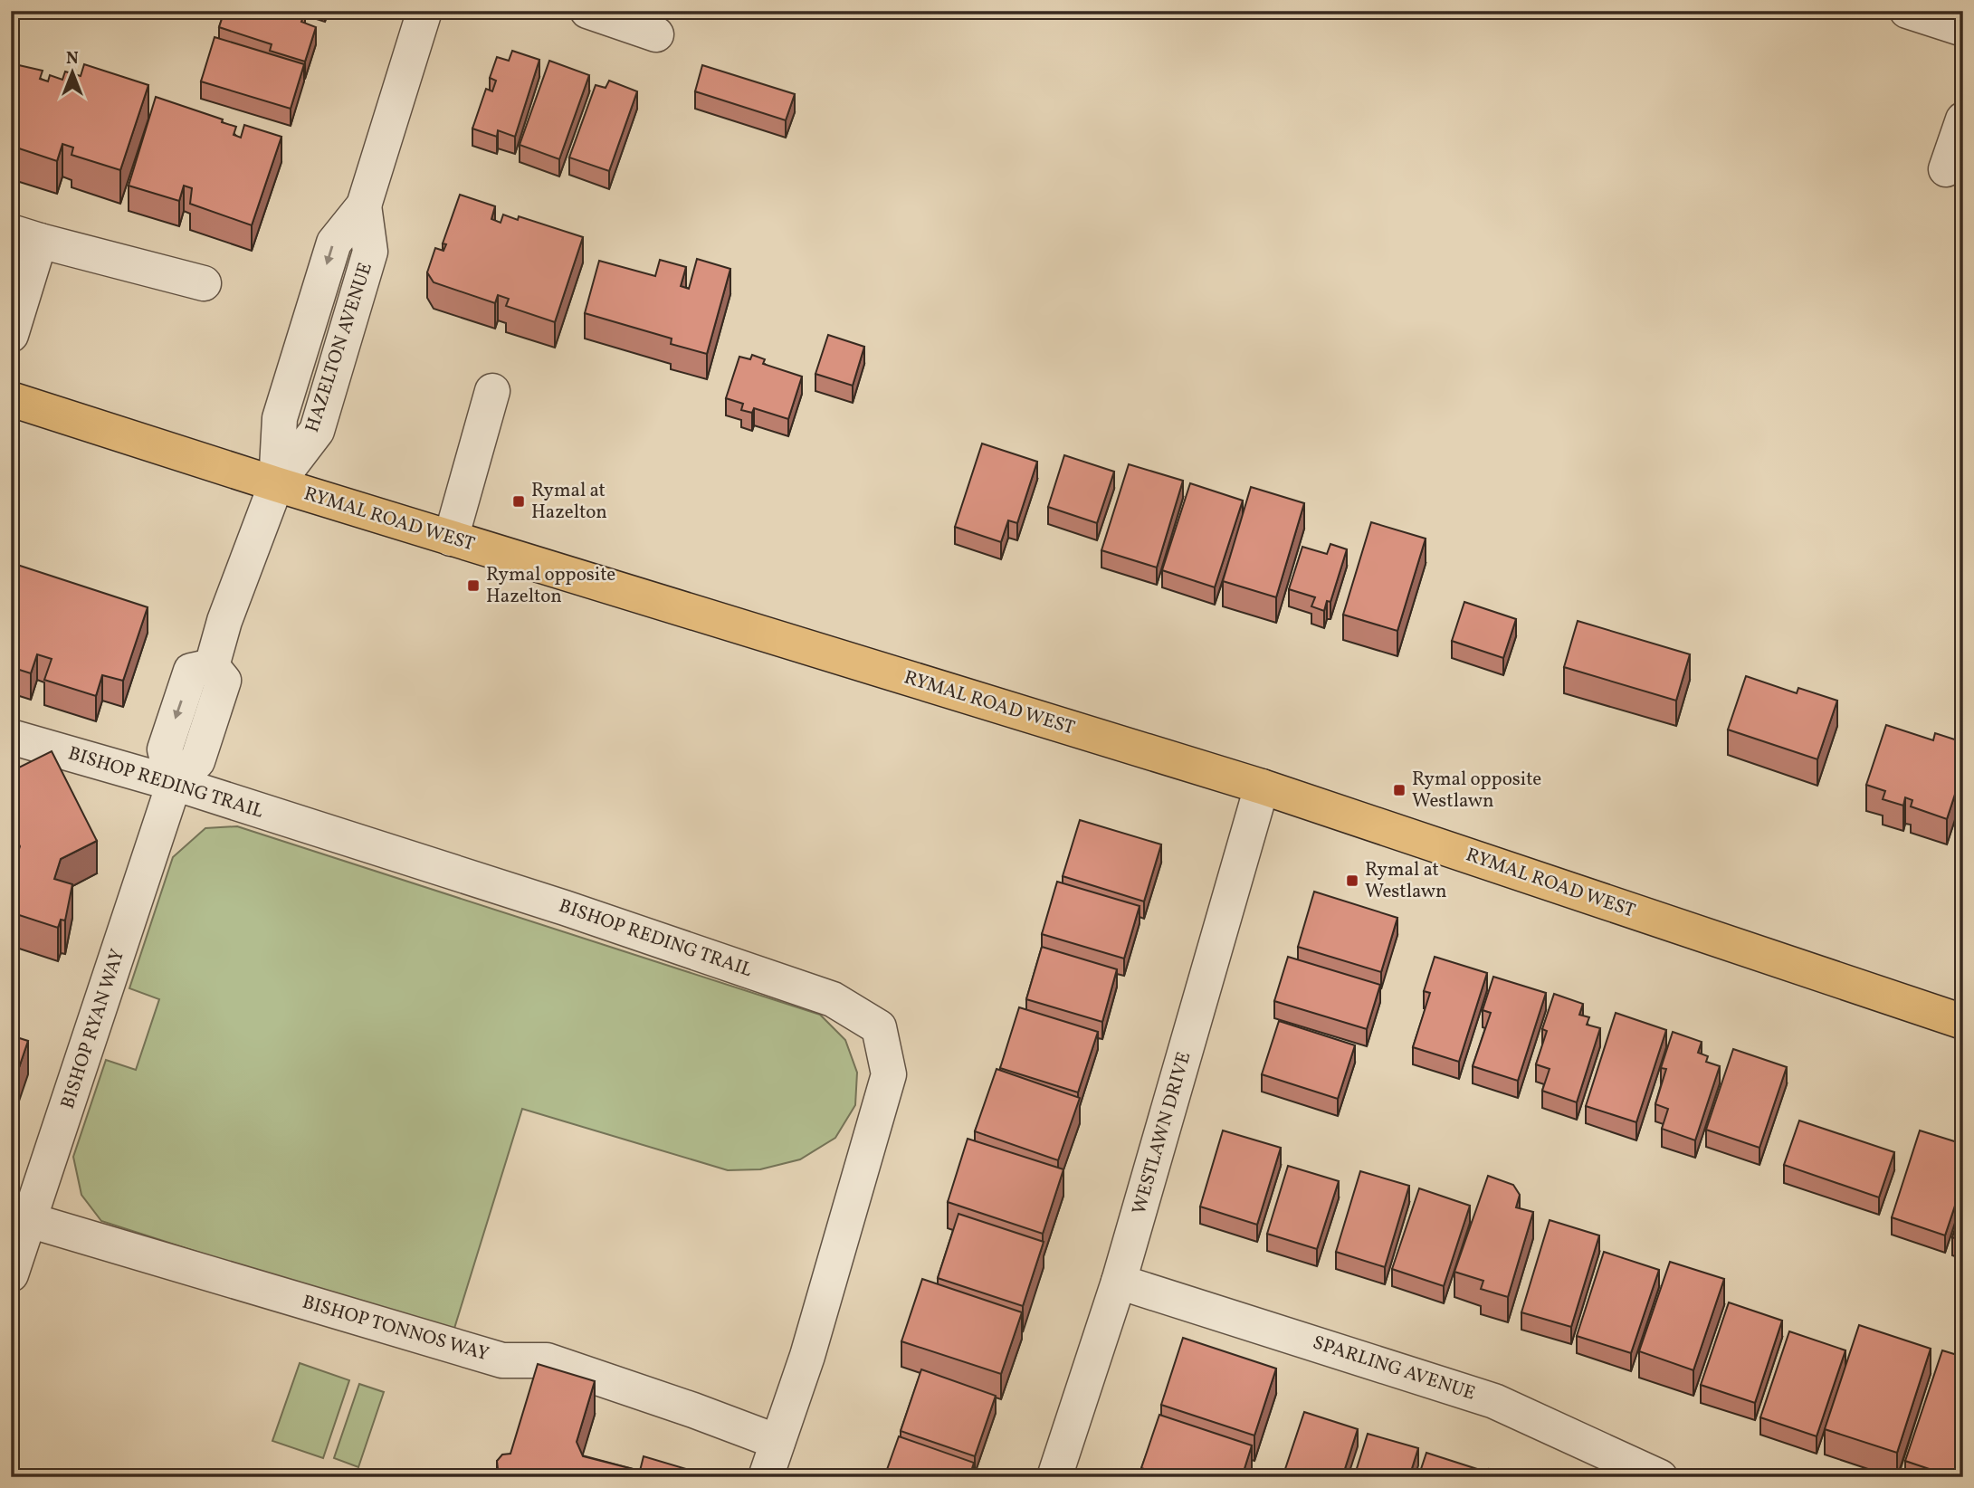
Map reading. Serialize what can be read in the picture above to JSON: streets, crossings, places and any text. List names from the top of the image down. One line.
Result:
{"streets":{"main road":["RYMAL ROAD WEST"],"street":["HAZELTON AVENUE","BISHOP REDING TRAIL","BISHOP RYAN WAY","WESTLAWN DRIVE","BISHOP TONNOS WAY","SPARLING AVENUE"]},"crossings":[["HAZELTON AVENUE","RYMAL ROAD WEST"],["HAZELTON AVENUE","BISHOP RYAN WAY"],["RYMAL ROAD WEST","BISHOP RYAN WAY"],["RYMAL ROAD WEST","WESTLAWN DRIVE"],["BISHOP REDING TRAIL","BISHOP RYAN WAY"],["BISHOP REDING TRAIL","BISHOP TONNOS WAY"],["BISHOP RYAN WAY","BISHOP TONNOS WAY"],["WESTLAWN DRIVE","SPARLING AVENUE"]],"places":{"transit":["Rymal at Hazelton","Rymal opposite Hazelton","Rymal opposite Westlawn","Rymal at Westlawn"]},"north":"top"}
